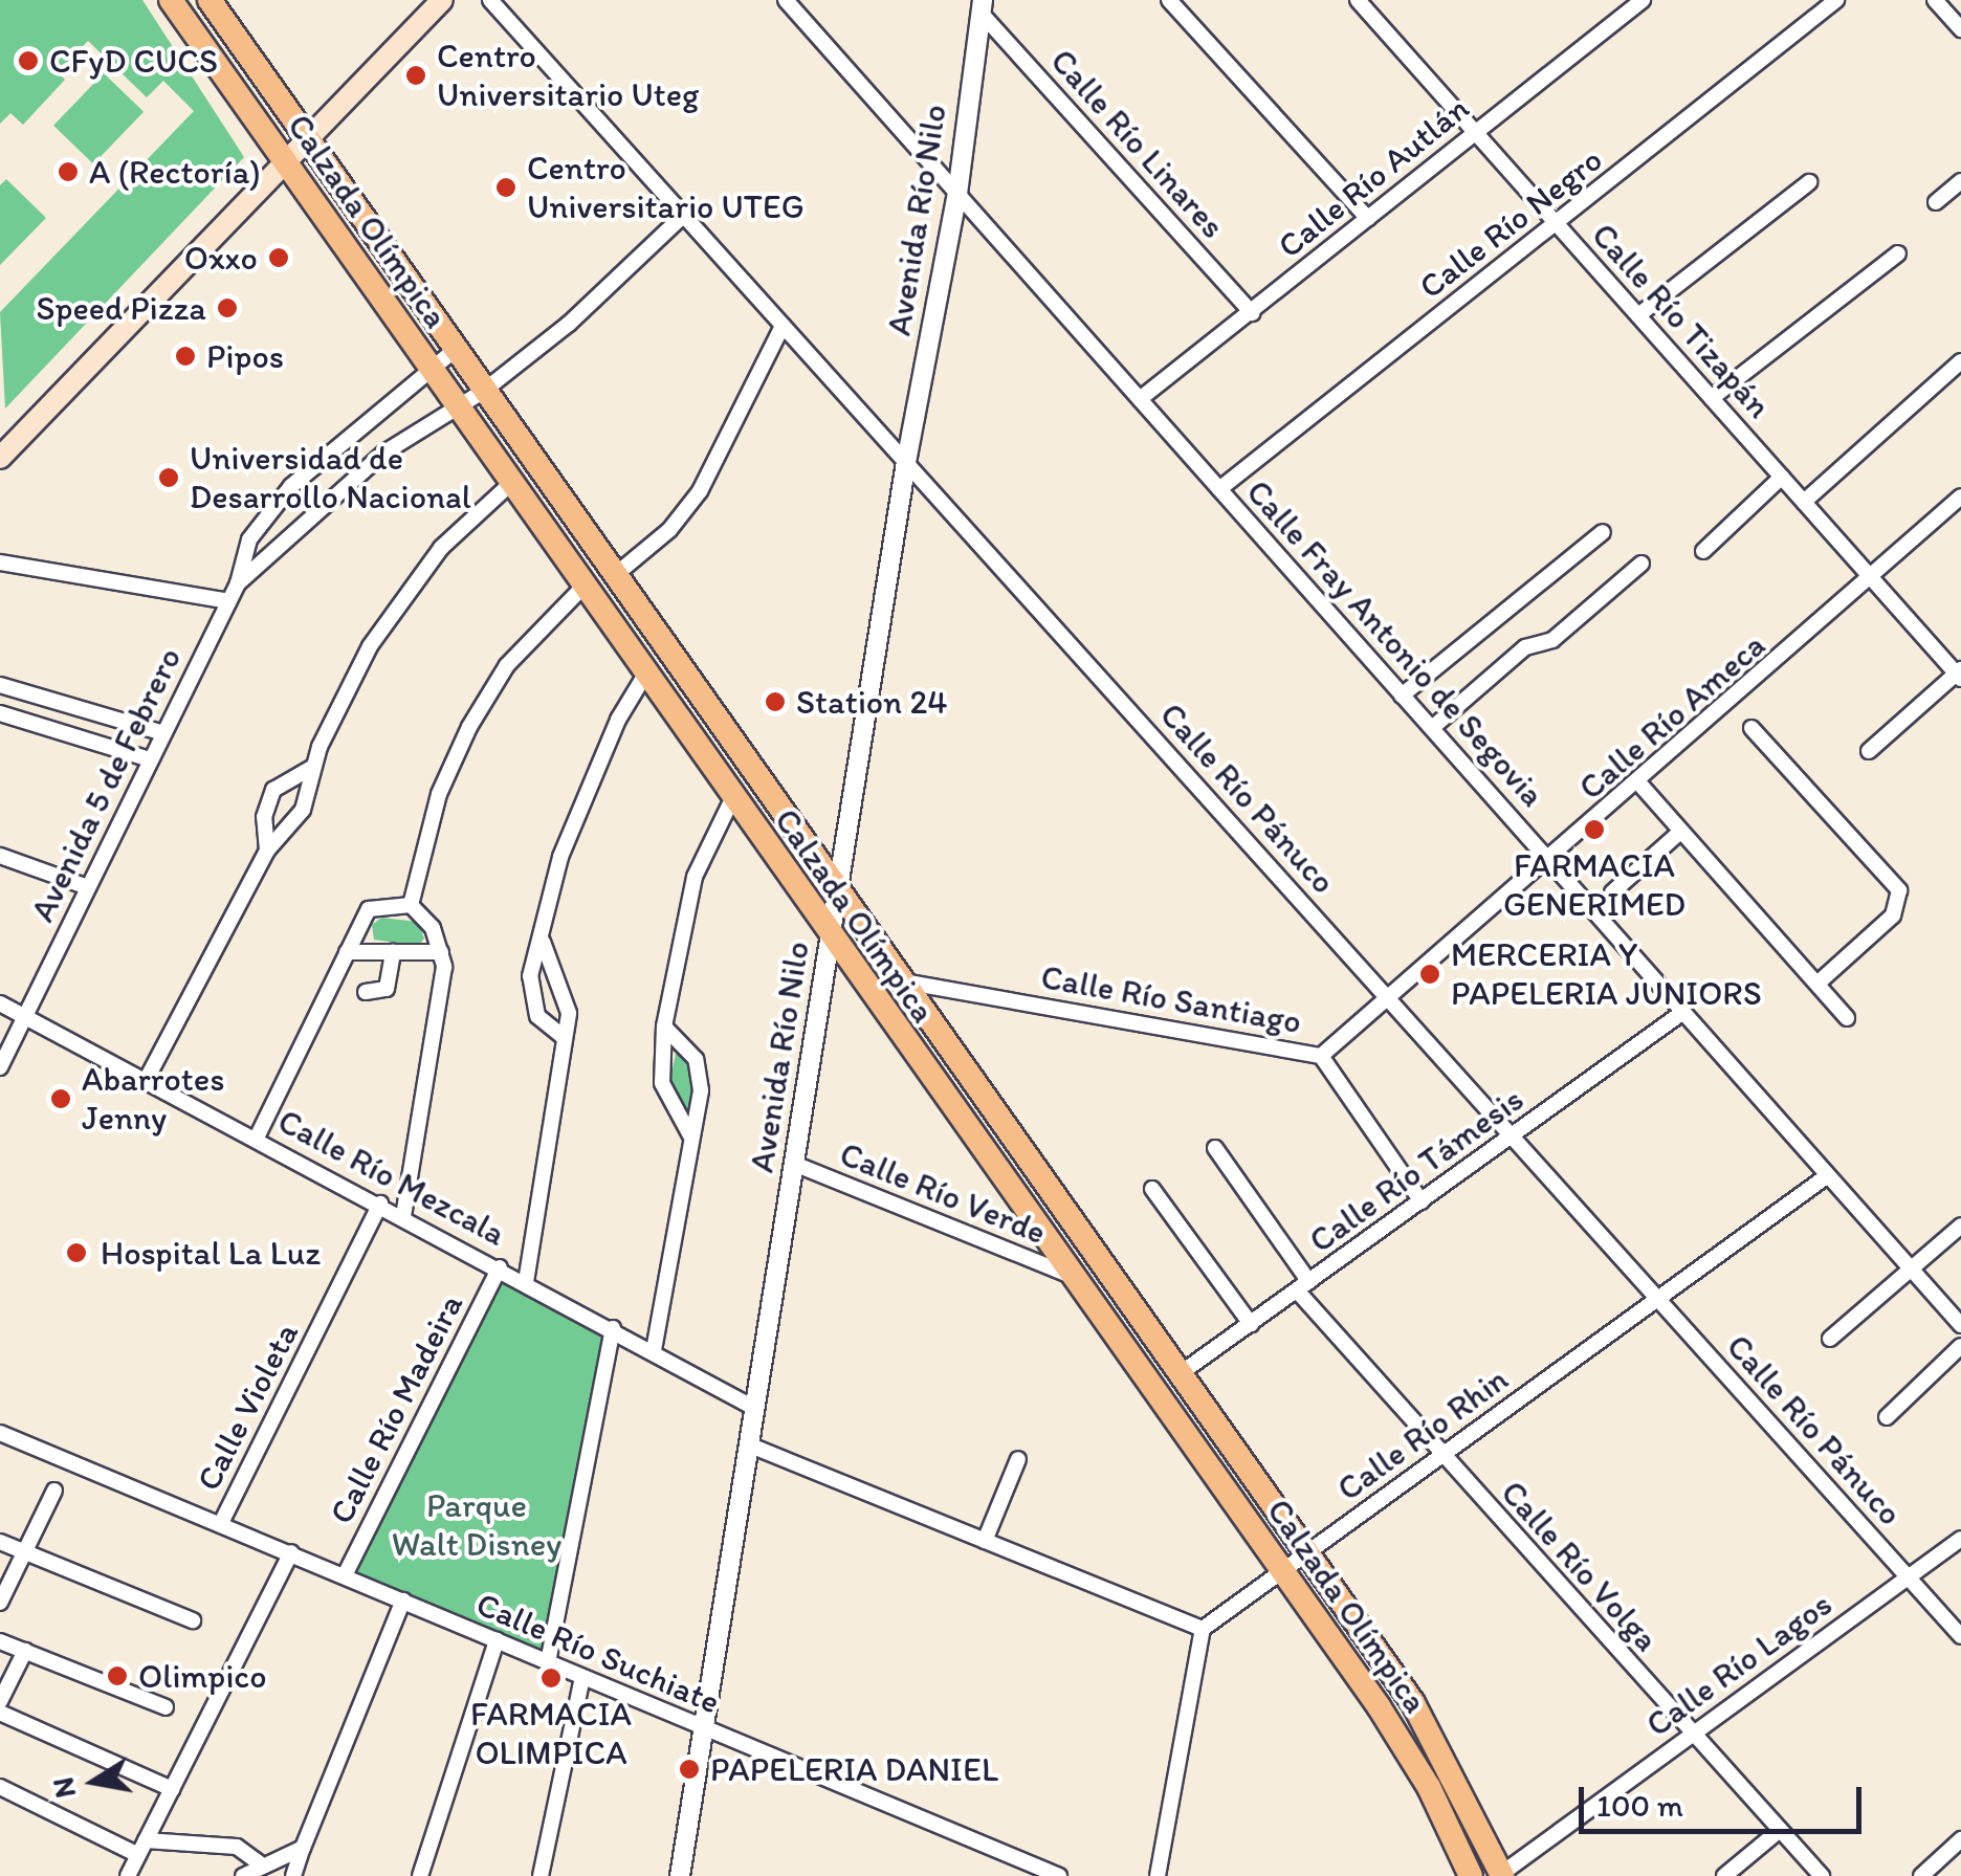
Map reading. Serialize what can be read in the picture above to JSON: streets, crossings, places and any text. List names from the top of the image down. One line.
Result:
{"streets":{"main road":["Calzada Olímpica"],"street":["Calle Río Linares","Calle Río Autlán","Avenida Río Nilo","Calle Río Negro","Calle Río Tizapán","Calle Fray Antonio de Segovia","Calle Río Ameca","Avenida 5 de Febrero","Calle Río Pánuco","Calle Río Santiago","Calle Río Támesis","Calle Río Mezcala","Calle Río Verde","Calle Violeta","Calle Río Madeira","Calle Río Rhin","Calle Río Volga","Calle Río Suchiate","Calle Río Lagos"]},"crossings":[["Calle Río Linares","Calle Río Autlán"],["Calle Río Linares","Avenida Río Nilo"],["Calle Río Autlán","Calle Río Tizapán"],["Calle Río Autlán","Calle Fray Antonio de Segovia"],["Avenida Río Nilo","Calzada Olímpica"],["Avenida Río Nilo","Calle Fray Antonio de Segovia"],["Avenida Río Nilo","Calle Río Pánuco"],["Avenida Río Nilo","Calle Río Mezcala"],["Avenida Río Nilo","Calle Río Verde"],["Avenida Río Nilo","Calle Río Suchiate"],["Calzada Olímpica","Avenida 5 de Febrero"],["Calzada Olímpica","Calle Río Santiago"],["Calzada Olímpica","Calle Río Támesis"],["Calzada Olímpica","Calle Río Verde"],["Calzada Olímpica","Calle Río Rhin"],["Calzada Olímpica","Calle Río Lagos"],["Calle Río Negro","Calle Río Tizapán"],["Calle Río Negro","Calle Fray Antonio de Segovia"],["Calle Río Tizapán","Calle Río Ameca"],["Calle Fray Antonio de Segovia","Calle Río Ameca"],["Calle Fray Antonio de Segovia","Calle Río Támesis"],["Calle Fray Antonio de Segovia","Calle Río Rhin"],["Calle Río Ameca","Calle Río Pánuco"],["Calle Río Ameca","Calle Río Santiago"],["Avenida 5 de Febrero","Calle Río Pánuco"],["Avenida 5 de Febrero","Calle Río Mezcala"],["Calle Río Pánuco","Calle Río Támesis"],["Calle Río Pánuco","Calle Río Rhin"],["Calle Río Pánuco","Calle Río Lagos"],["Calle Río Santiago","Calle Río Támesis"],["Calle Río Támesis","Calle Río Volga"],["Calle Río Mezcala","Calle Violeta"],["Calle Río Mezcala","Calle Río Madeira"],["Calle Violeta","Calle Río Suchiate"],["Calle Río Madeira","Calle Río Suchiate"],["Calle Río Rhin","Calle Río Volga"],["Calle Río Volga","Calle Río Lagos"]],"parks":["Parque Walt Disney"],"places":["CFyD CUCS","Centro Universitario Uteg","A (Rectoría)","Centro Universitario UTEG","Oxxo","Speed Pizza","Pipos","Universidad de Desarrollo Nacional","Station 24","FARMACIA GENERIMED","MERCERIA Y PAPELERIA JUNIORS","Abarrotes Jenny","Hospital La Luz","Olimpico","FARMACIA OLIMPICA","PAPELERIA DANIEL"],"scale_bar":"100 m","north":"left"}
